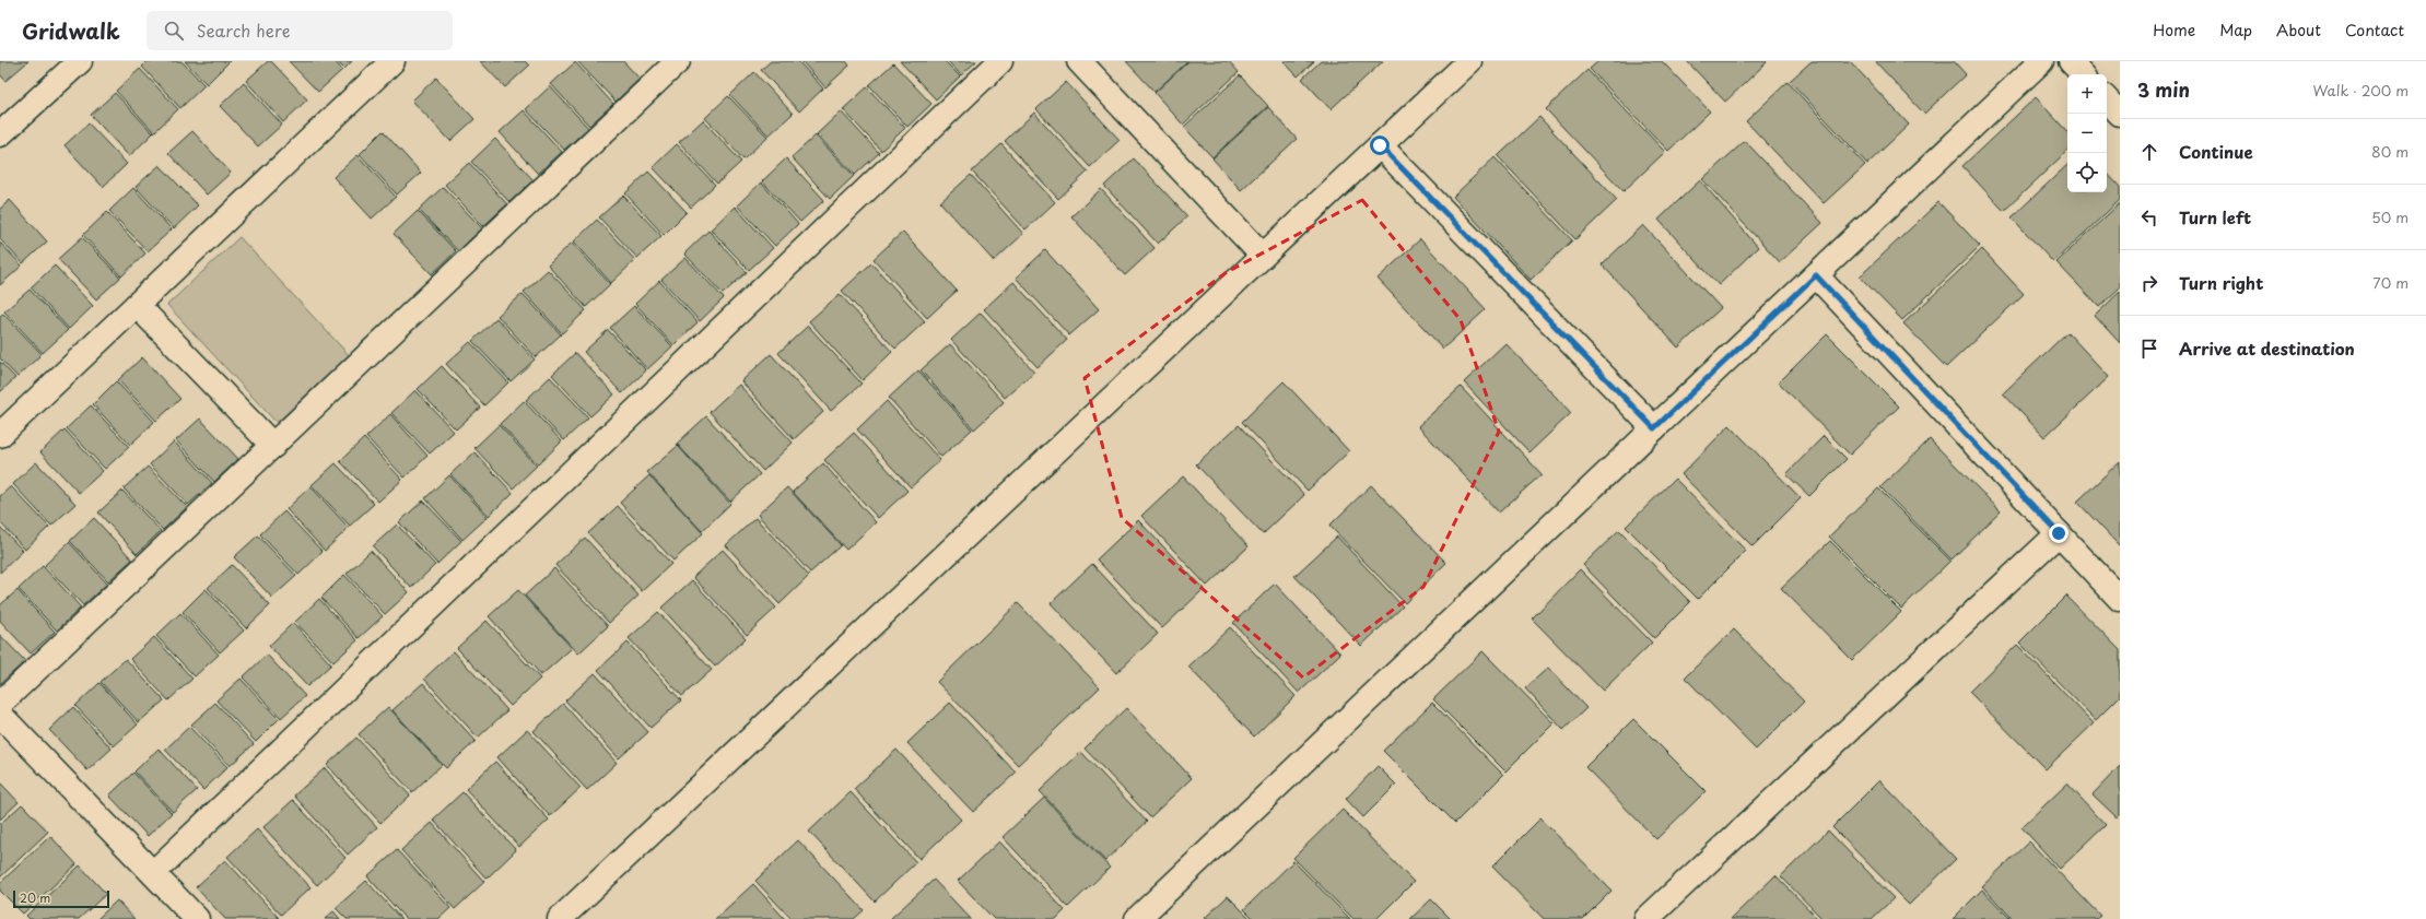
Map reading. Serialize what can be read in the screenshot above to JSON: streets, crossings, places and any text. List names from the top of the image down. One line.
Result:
{"scale_bar":"20 m","page":{"header":"Gridwalk","search":"Search here","nav":["Home","Map","About","Contact"],"heading":["3 min","Walk · 200 m"],"map_buttons":["+","−"],"list":[["Continue","80 m"],["Turn left","50 m"],["Turn right","70 m"],"Arrive at destination"],"scale":"20 m"}}
